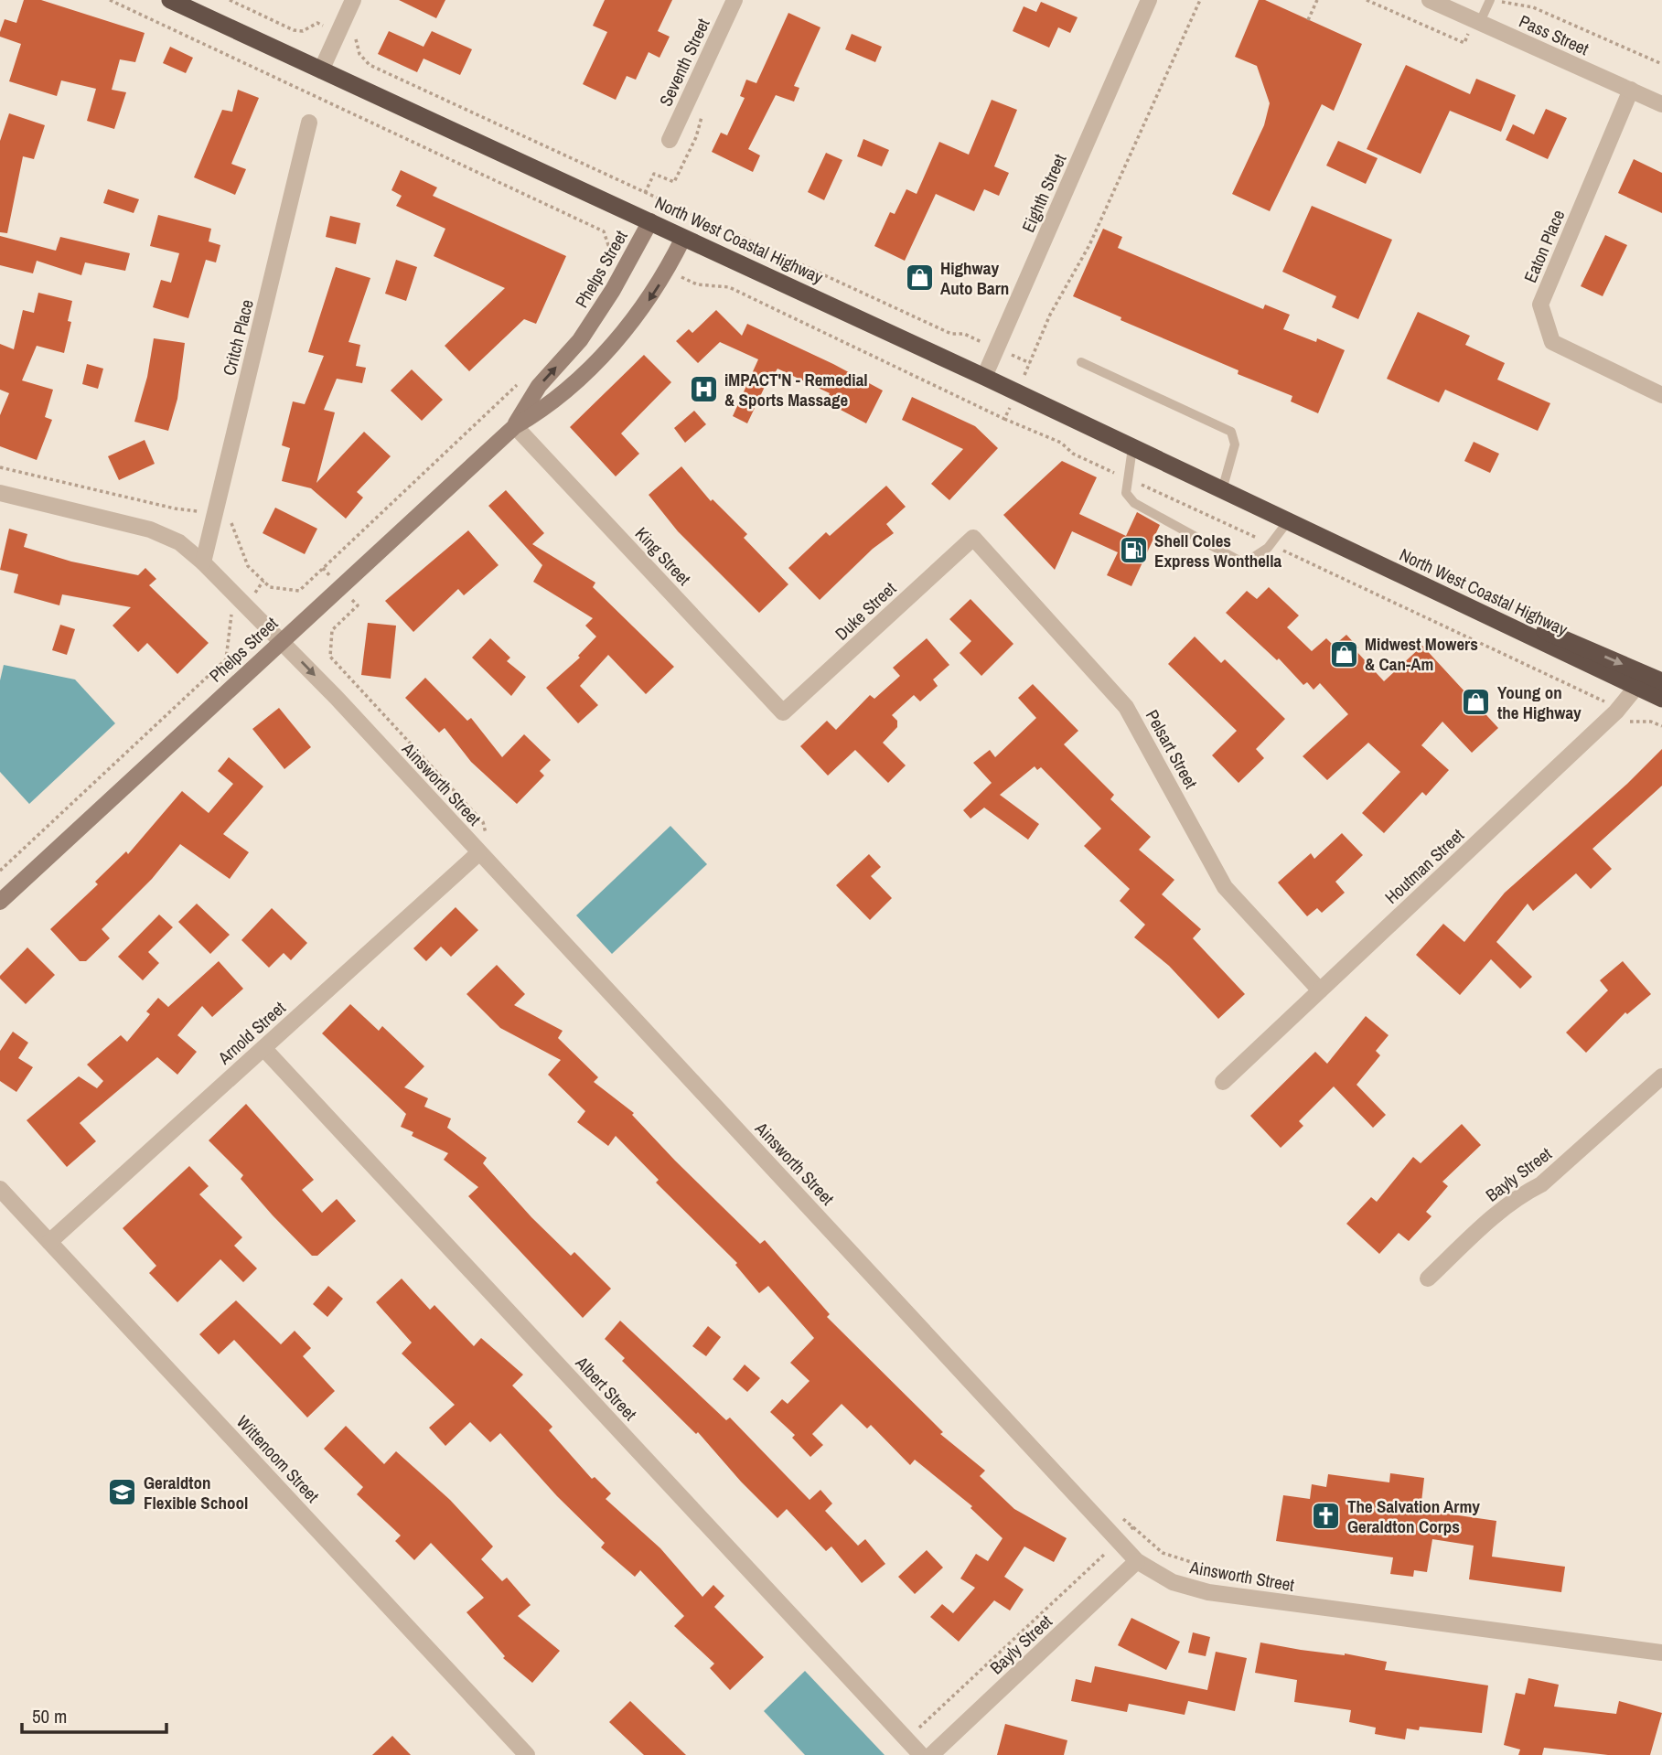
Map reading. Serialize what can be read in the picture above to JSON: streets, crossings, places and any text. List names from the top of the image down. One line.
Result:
{"streets":{"highway":["North West Coastal Highway"],"main road":["Phelps Street"],"street":["Pass Street","Seventh Street","Eighth Street","Eaton Place","Critch Place","King Street","Duke Street","Pelsart Street","Ainsworth Street","Houtman Street","Arnold Street","Bayly Street","Albert Street","Wittenoom Street"]},"crossings":[["Pass Street","Eaton Place"],["Eighth Street","North West Coastal Highway"],["North West Coastal Highway","Phelps Street"],["North West Coastal Highway","Houtman Street"],["Phelps Street","King Street"],["Phelps Street","Ainsworth Street"],["Critch Place","Ainsworth Street"],["King Street","Duke Street"],["Duke Street","Pelsart Street"],["Pelsart Street","Houtman Street"],["Ainsworth Street","Arnold Street"],["Ainsworth Street","Bayly Street"],["Arnold Street","Albert Street"],["Arnold Street","Wittenoom Street"]],"places":{"shop":["Highway Auto Barn","Midwest Mowers & Can-Am","Young on the Highway"],"hospital":["iMPACT'N - Remedial & Sports Massage"],"fuel station":["Shell Coles Express Wonthella"],"school or university":["Geraldton Flexible School"],"church":["The Salvation Army Geraldton Corps"]},"scale_bar":"50 m"}
